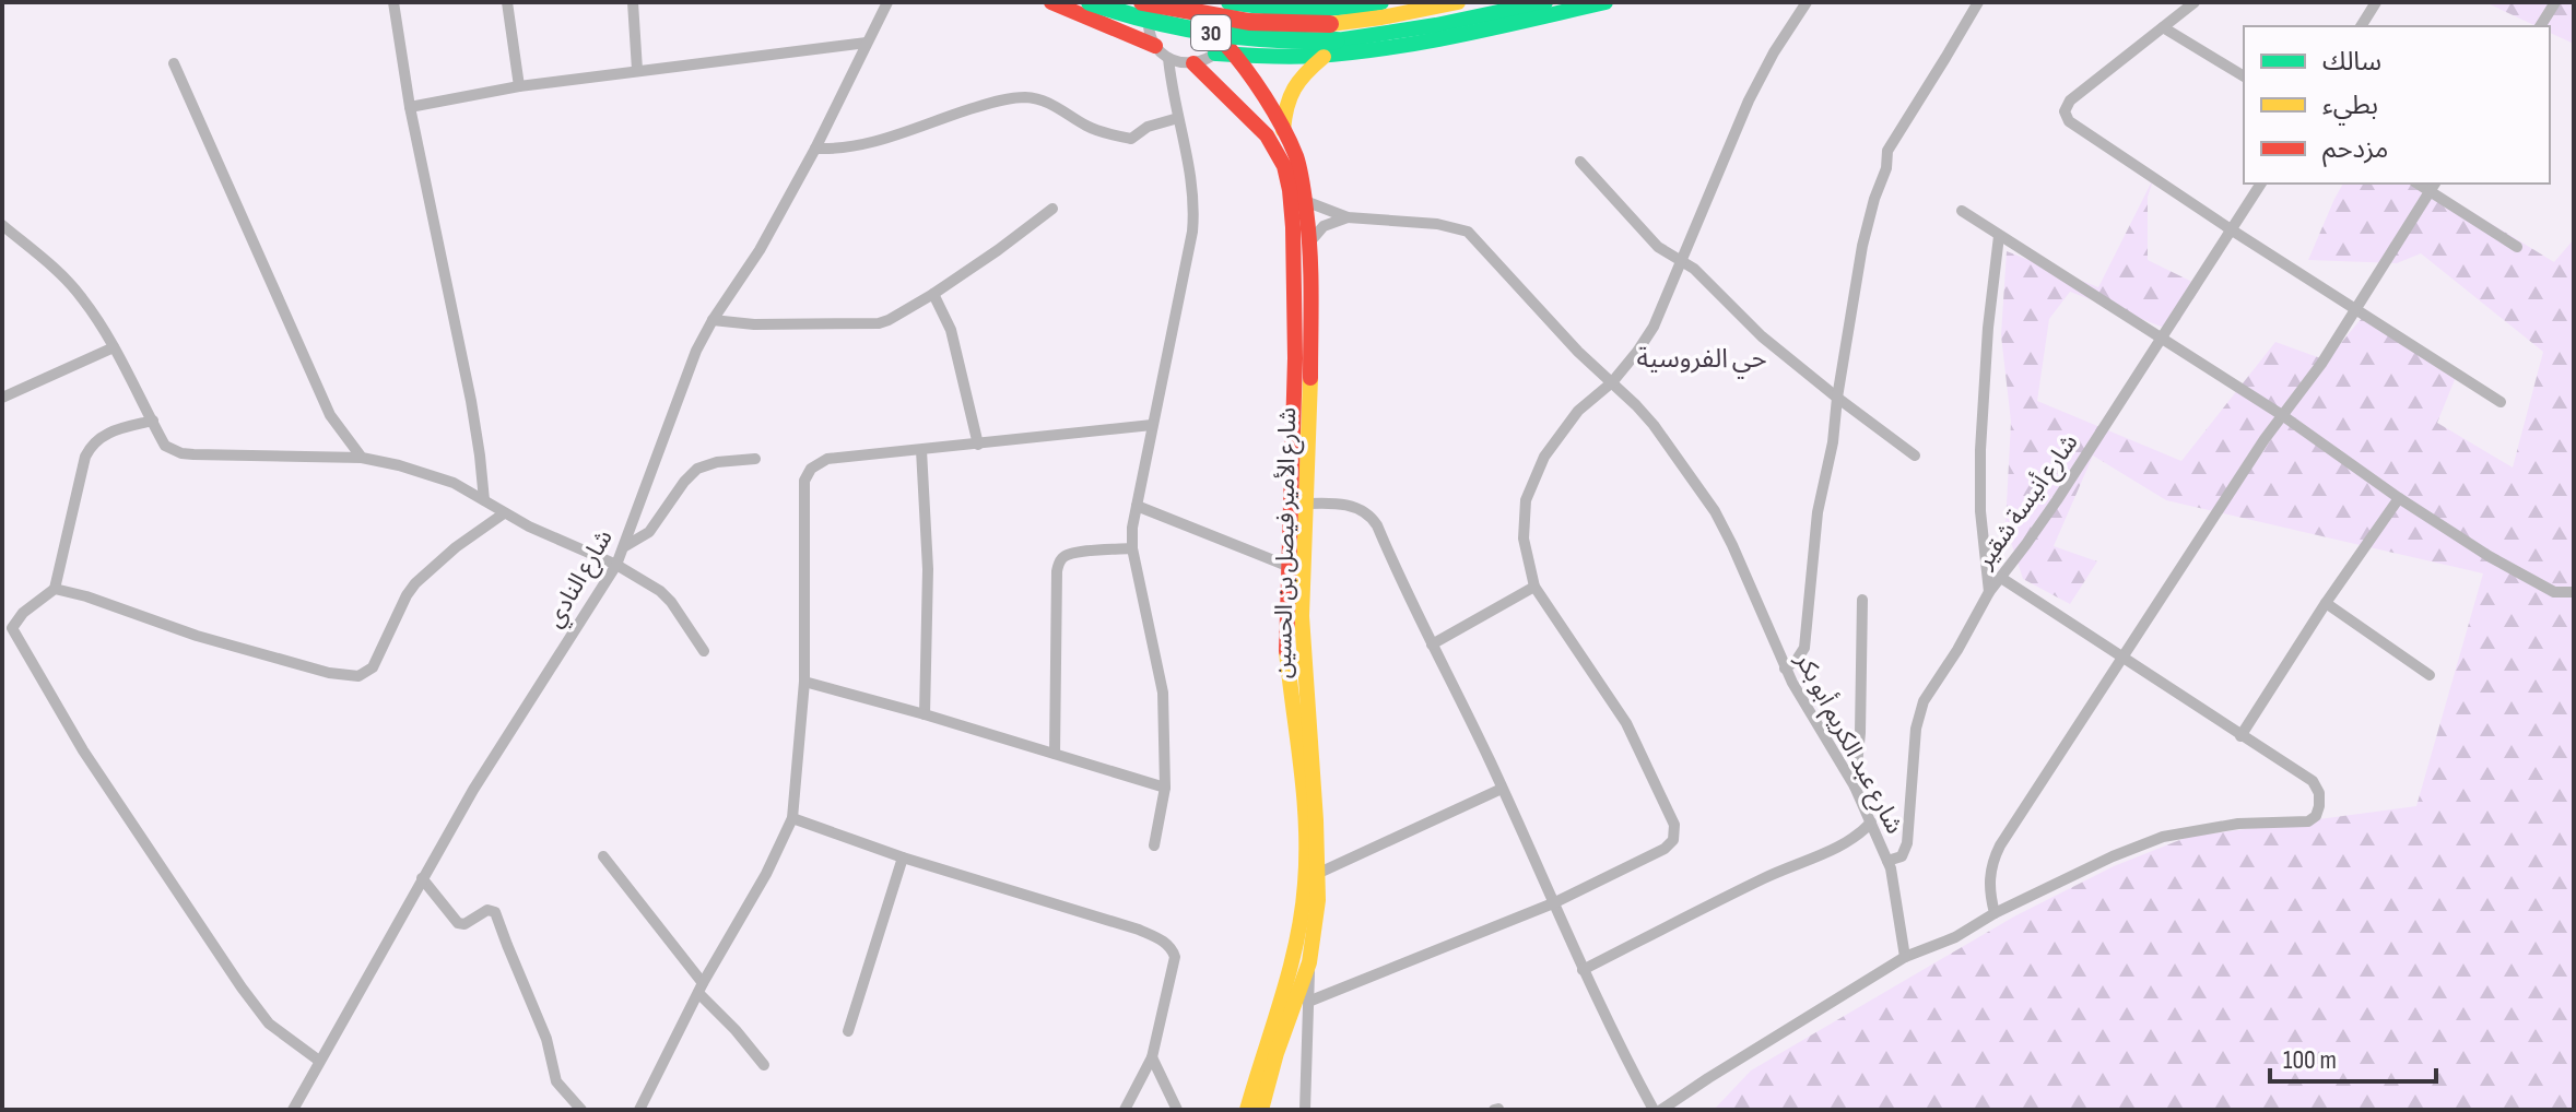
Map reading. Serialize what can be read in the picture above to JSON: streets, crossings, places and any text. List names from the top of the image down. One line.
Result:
{"streets":{"street":["30","شارع أنيسة شقير","شارع الأمير فيصل بن الحسين","شارع النادي","شارع عبد الكريم أبو بكر"]},"crossings":[["شارع أنيسة شقير","شارع عبد الكريم أبو بكر"],["شارع الأمير فيصل بن الحسين","شارع عبد الكريم أبو بكر"]],"districts":["حي الفروسية"],"legend":["سالك","بطيء","مزدحم"],"scale_bar":"100 m"}
